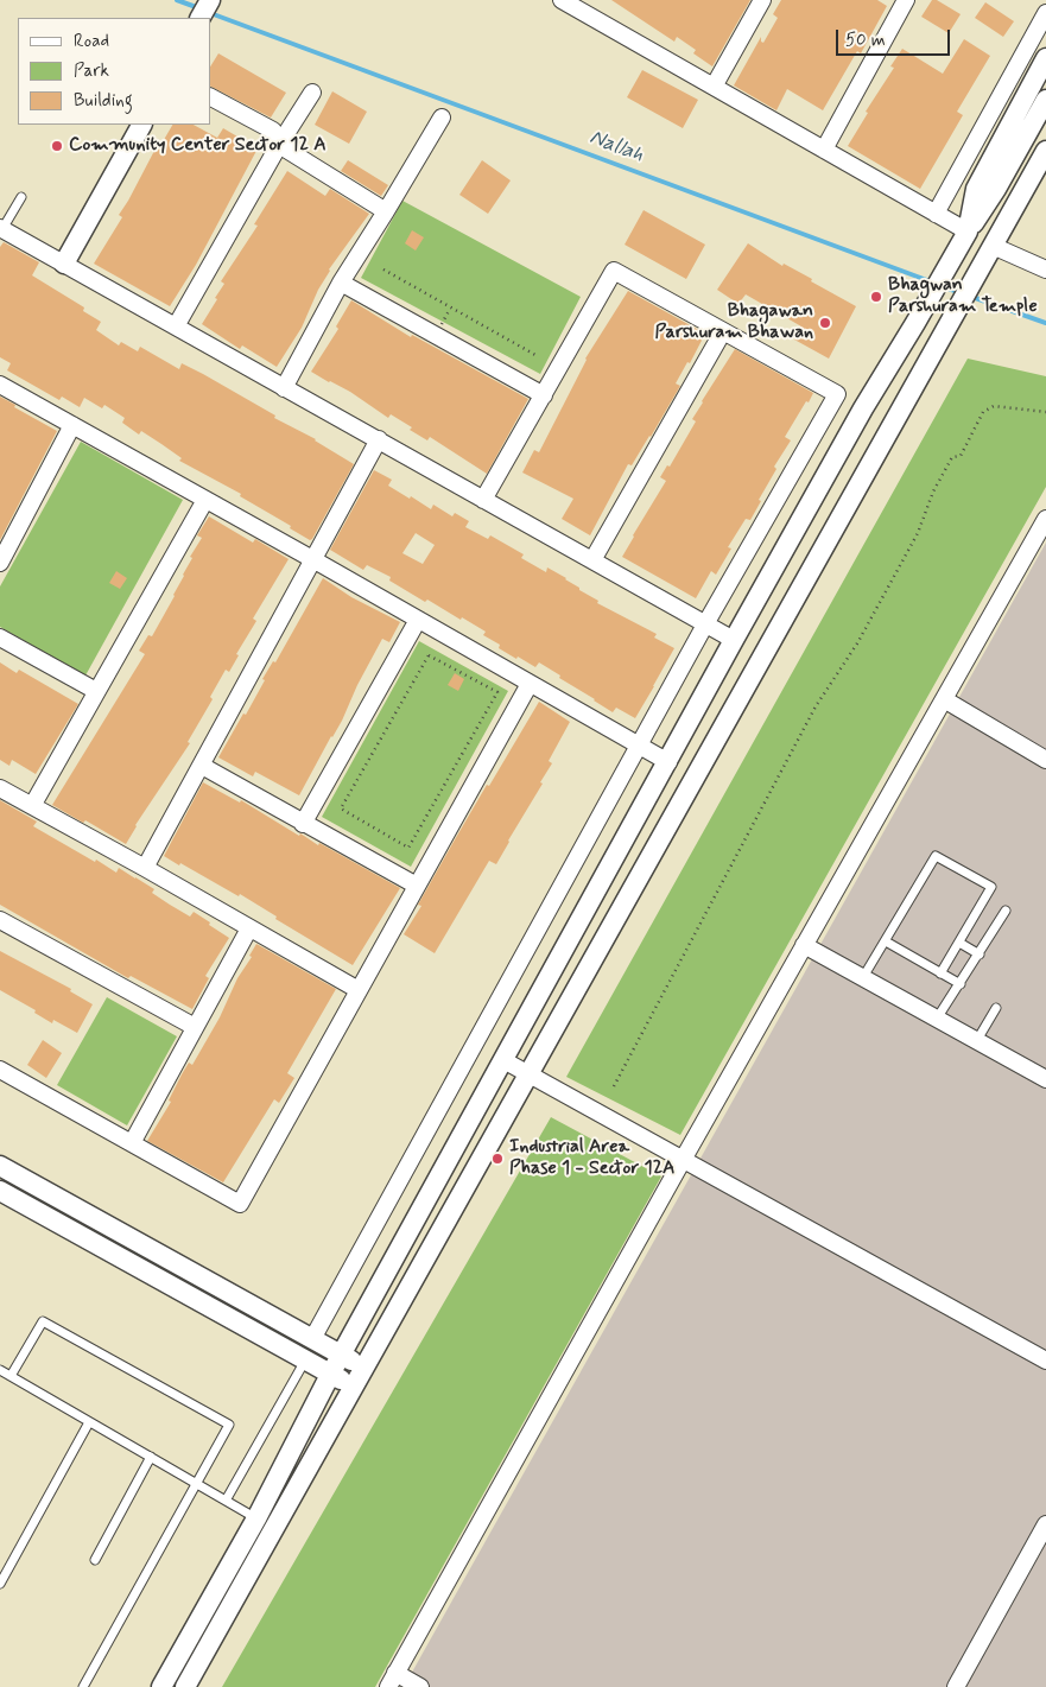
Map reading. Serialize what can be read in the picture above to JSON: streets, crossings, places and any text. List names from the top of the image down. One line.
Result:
{"water":["Nallah"],"places":["Community Center Sector 12 A","Bhagwan Parshuram Temple","Bhagawan Parshuram Bhawan","Industrial Area Phase 1 - Sector 12A"],"legend":["Road","Park","Building"],"scale_bar":"50 m"}
